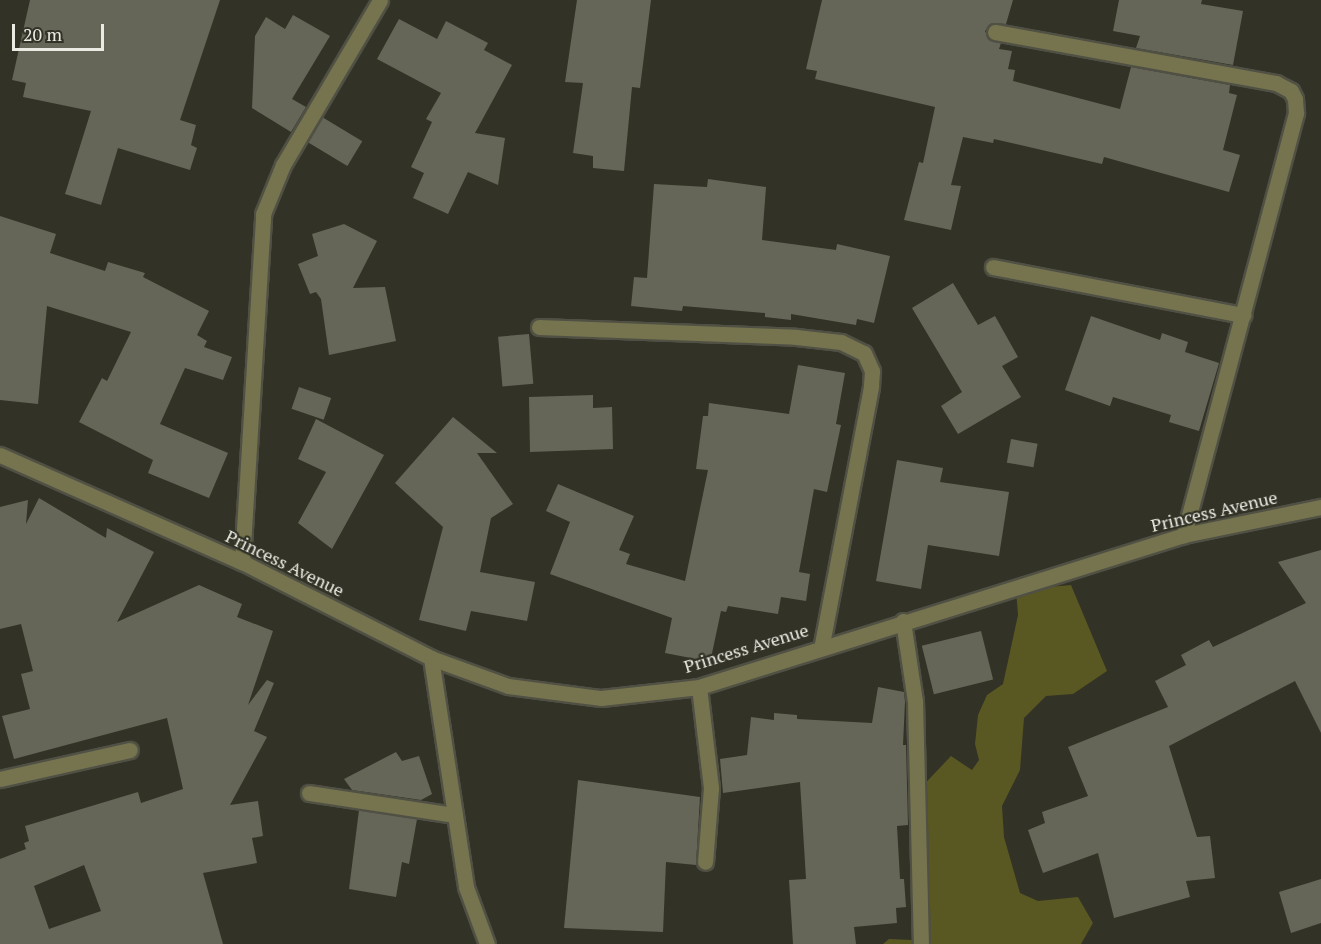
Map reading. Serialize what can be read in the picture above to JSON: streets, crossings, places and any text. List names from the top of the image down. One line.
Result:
{"streets":{"street":["Princess Avenue"]},"scale_bar":"20 m"}
